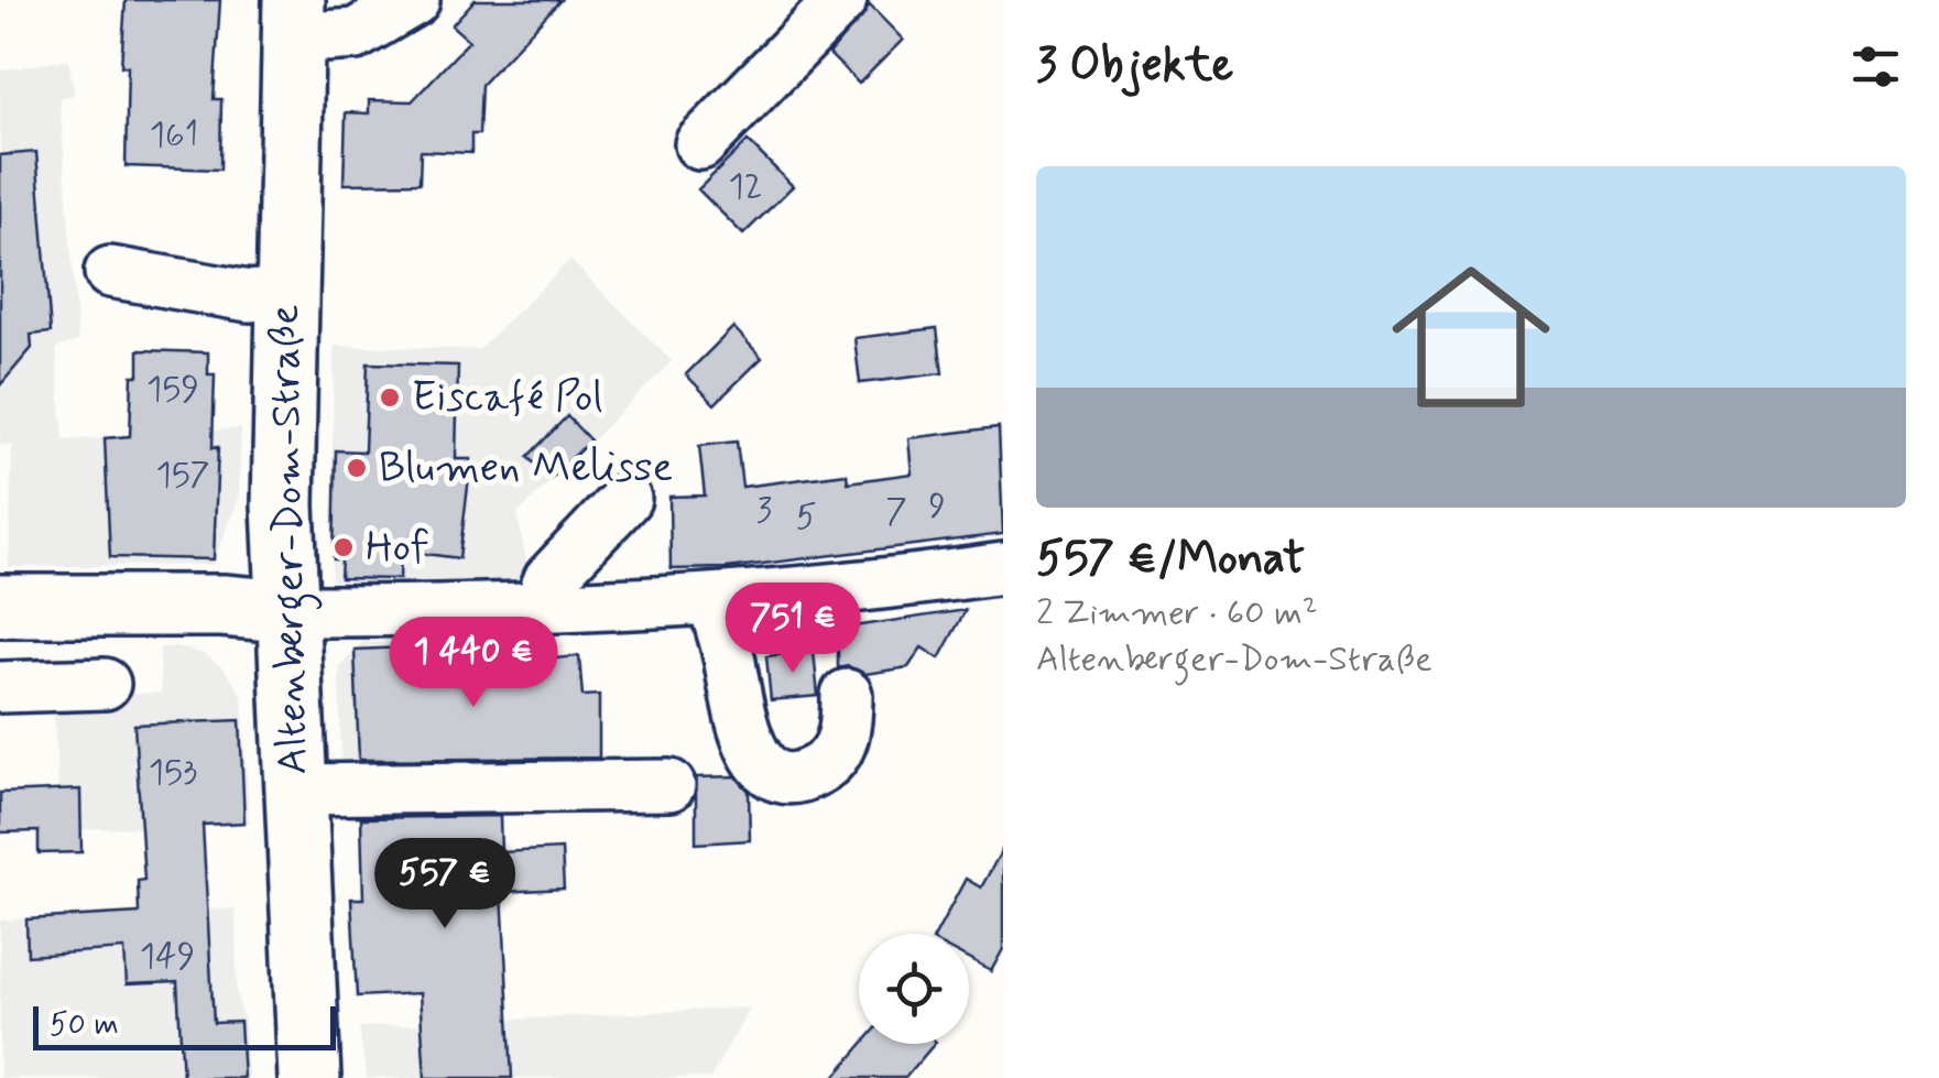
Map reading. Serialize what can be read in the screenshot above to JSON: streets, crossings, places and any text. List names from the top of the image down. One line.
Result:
{"streets":{"main road":["Altenberger-Dom-Straße"]},"places":["Eiscafé Pol","Blumen Melisse","Hof"],"house_numbers":["161","12","159","157","9","3","7","5","153","149"],"scale_bar":"50 m","page":{"heading":"3 Objekte","list":[{"name":"557 €/Monat","note":"2 Zimmer · 60 m² · Altenberger-Dom-Straße"}],"price":["751 €","1 440 €","557 €"],"scale":"50 m"}}
